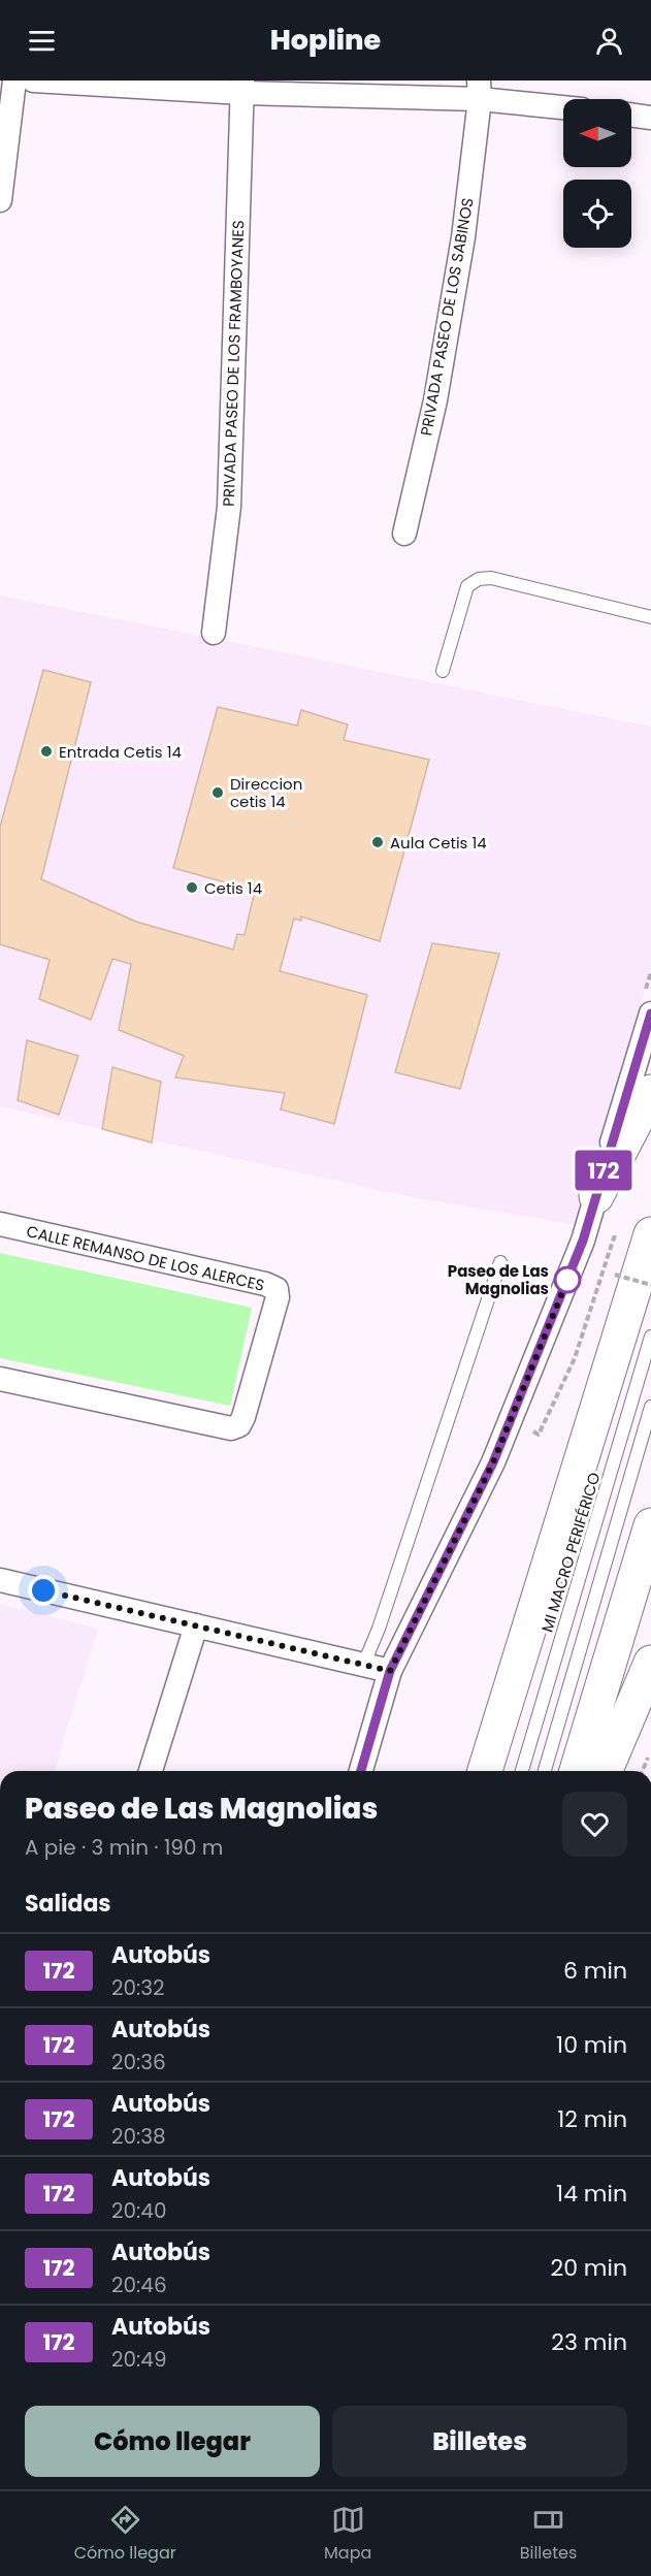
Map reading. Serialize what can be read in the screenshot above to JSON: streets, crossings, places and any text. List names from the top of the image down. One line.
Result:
{"streets":{"street":["PRIVADA PASEO DE LOS SABINOS","PRIVADA PASEO DE LOS FRAMBOYANES","CALLE REMANSO DE LOS ALERCES"],"lane":["MI MACRO PERIFÉRICO"]},"places":["Entrada Cetis 14","Direccion cetis 14","Aula Cetis 14","Cetis 14","Paseo de Las Magnolias"],"lines":["bus line 172"],"north":"left","page":{"header":"Hopline","on_map":"172","heading":[["Paseo de Las Magnolias","A pie · 3 min · 190 m"],"Salidas"],"list":[{"mark":"172","name":"Autobús","note":"20:32","value":"6 min"},{"mark":"172","name":"Autobús","note":"20:36","value":"10 min"},{"mark":"172","name":"Autobús","note":"20:38","value":"12 min"},{"mark":"172","name":"Autobús","note":"20:40","value":"14 min"},{"mark":"172","name":"Autobús","note":"20:46","value":"20 min"},{"mark":"172","name":"Autobús","note":"20:49","value":"23 min"}],"buttons":["Cómo llegar","Billetes"],"tabs":["Cómo llegar","Mapa","Billetes"]}}
